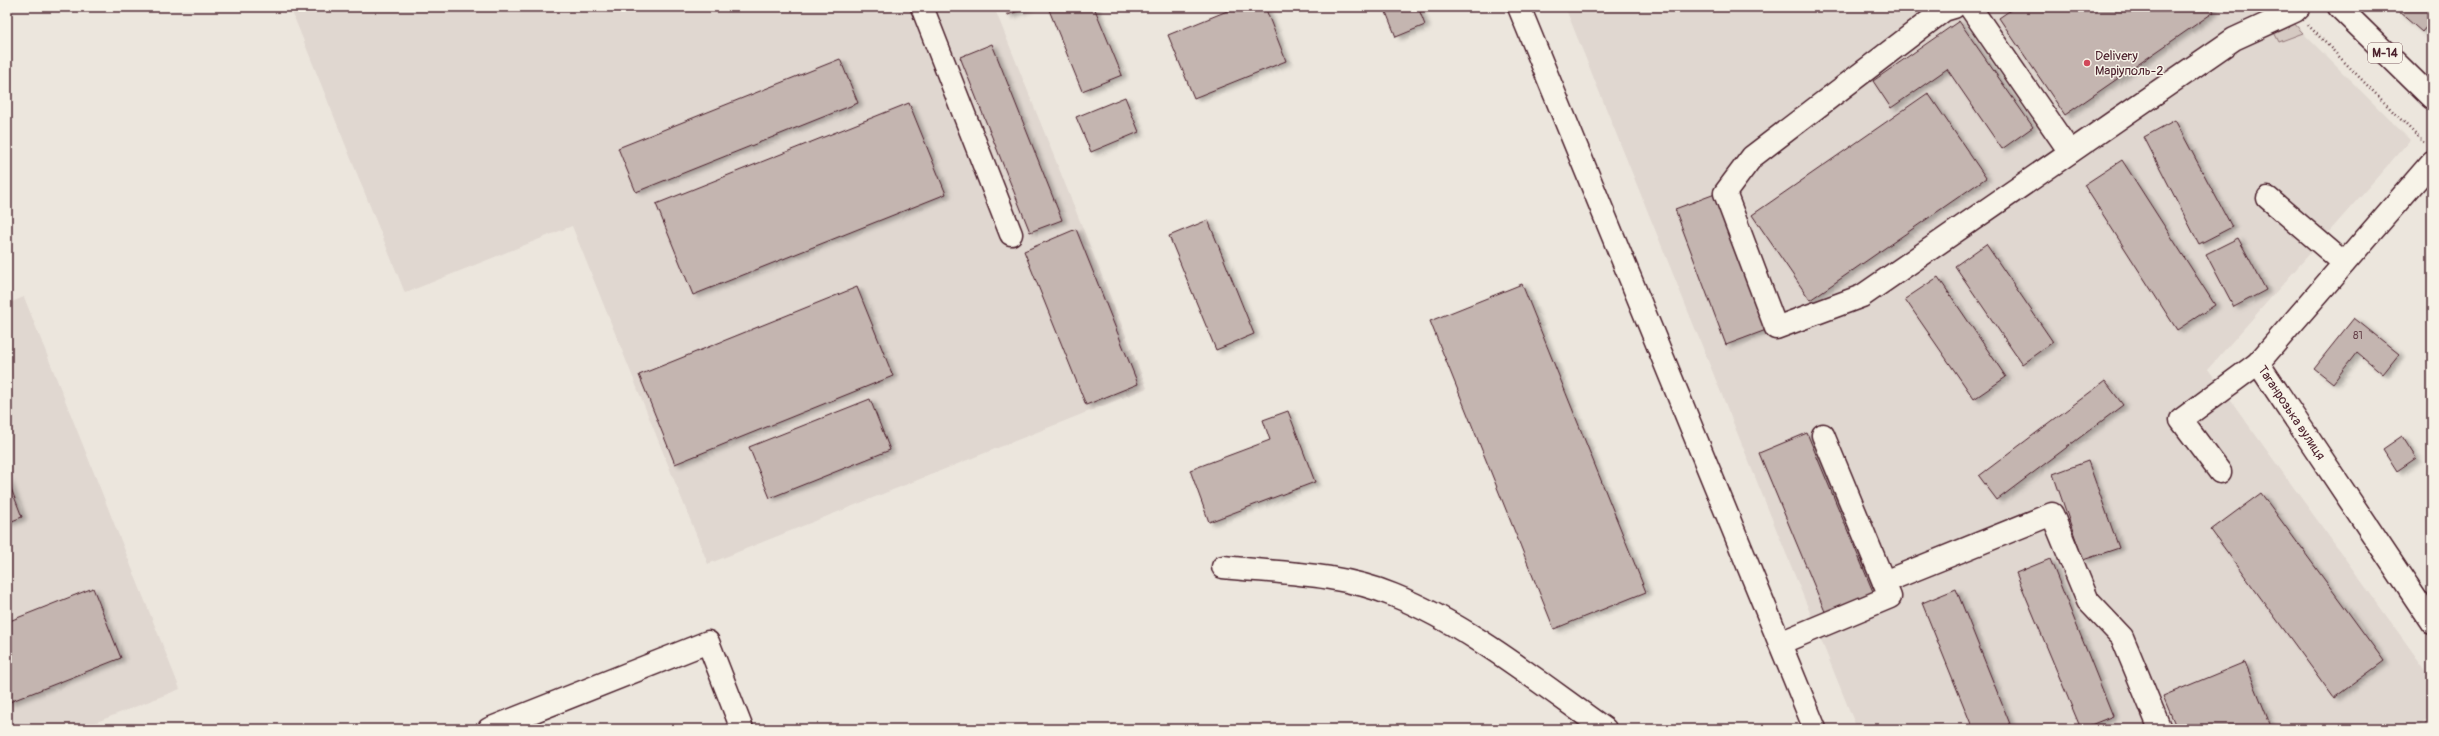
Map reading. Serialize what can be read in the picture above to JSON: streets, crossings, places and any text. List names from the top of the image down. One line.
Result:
{"streets":{"main road":["М-14","Таганрозька вулиця"]},"places":["Delivery Марiуполь-2"],"house_numbers":["81"]}
